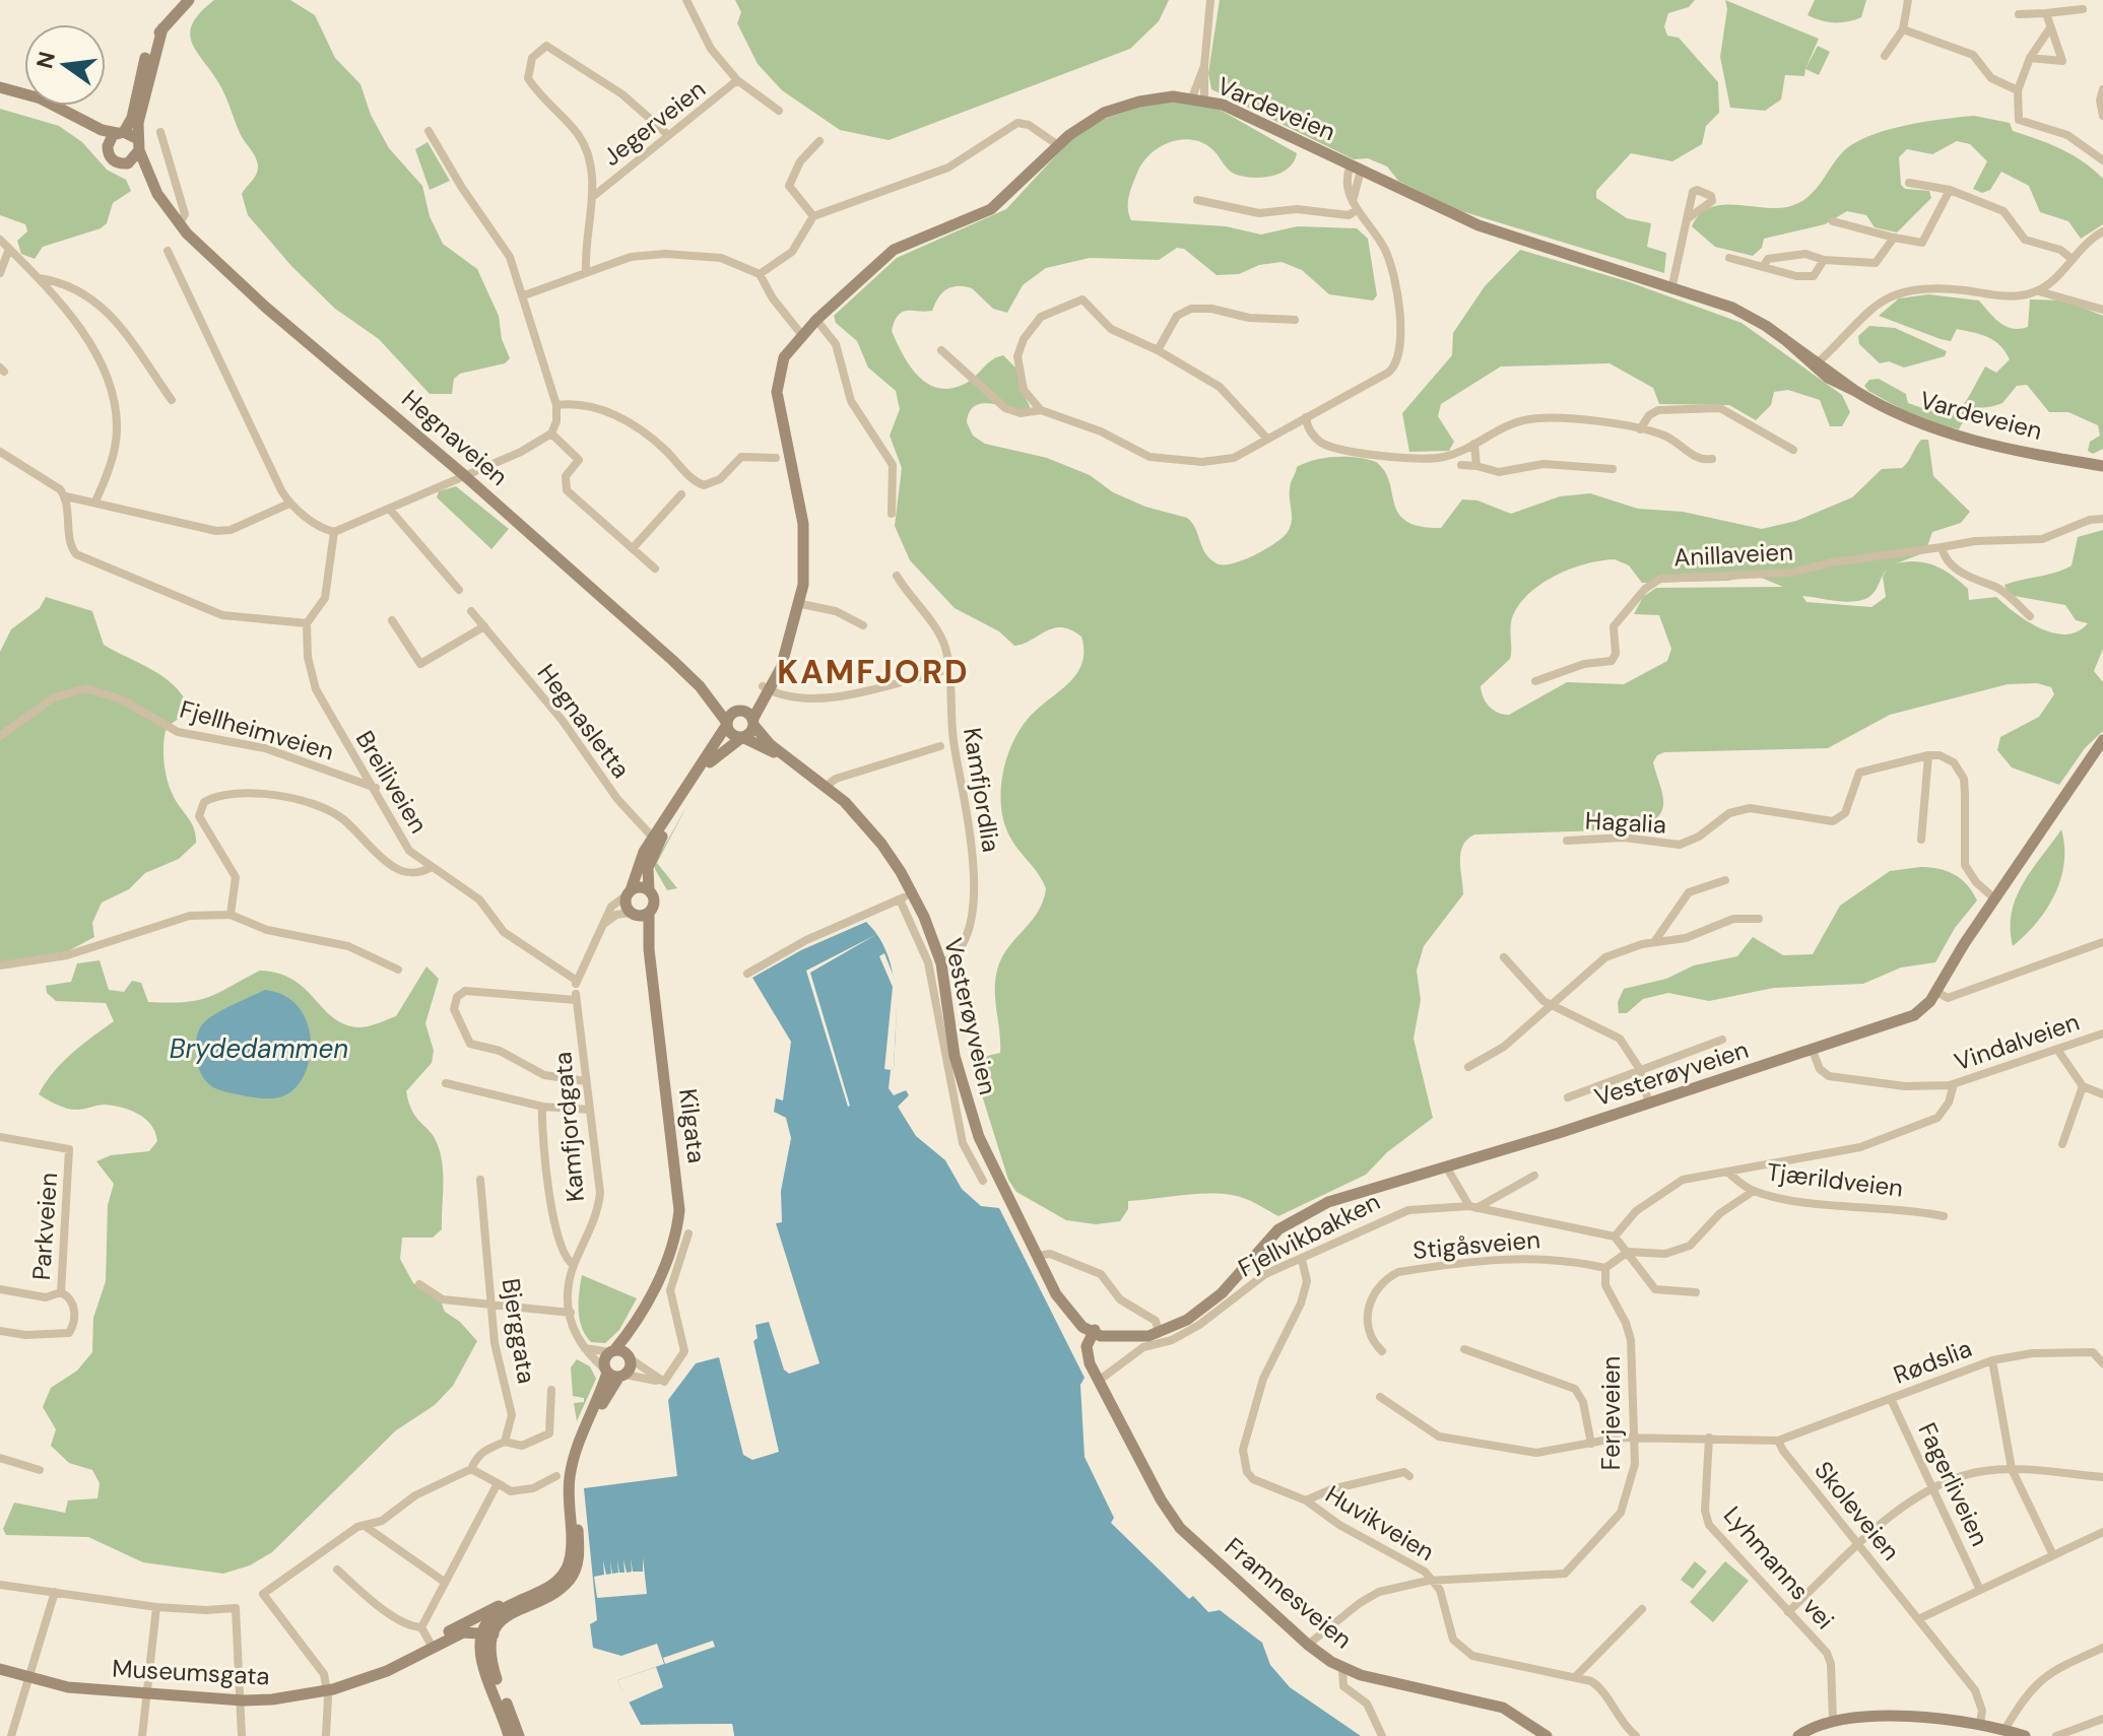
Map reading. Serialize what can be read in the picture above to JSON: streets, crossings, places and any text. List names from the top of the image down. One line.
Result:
{"streets":{"main road":["Vardeveien","Hegnaveien","Vesterøyveien","Kilgata","Framnesveien","Museumsgata"],"street":["Jegerveien","Anillaveien","Hegnasletta","Fjellheimveien","Breiliveien","Kamfjordlia","Hagalia","Vindalveien","Kamfjordgata","Tjærildveien","Parkveien","Fjellvikbakken","Stigåsveien","Bjerggata","Rødslia","Ferjeveien","Fagerliveien","Skoleveien","Huvikveien","Lyhmanns vei"]},"crossings":[["Vardeveien","Hegnaveien"],["Vardeveien","Vesterøyveien"],["Hegnaveien","Vesterøyveien"],["Fjellheimveien","Breiliveien"],["Breiliveien","Kamfjordgata"],["Kamfjordlia","Vesterøyveien"],["Vesterøyveien","Vindalveien"],["Vesterøyveien","Framnesveien"],["Fjellvikbakken","Huvikveien"],["Fjellvikbakken","Framnesveien"],["Stigåsveien","Ferjeveien"],["Rødslia","Fagerliveien"],["Rødslia","Skoleveien"],["Ferjeveien","Huvikveien"],["Ferjeveien","Framnesveien"]],"districts":["KAMFJORD"],"water":["Brydedammen"],"north":"left"}
